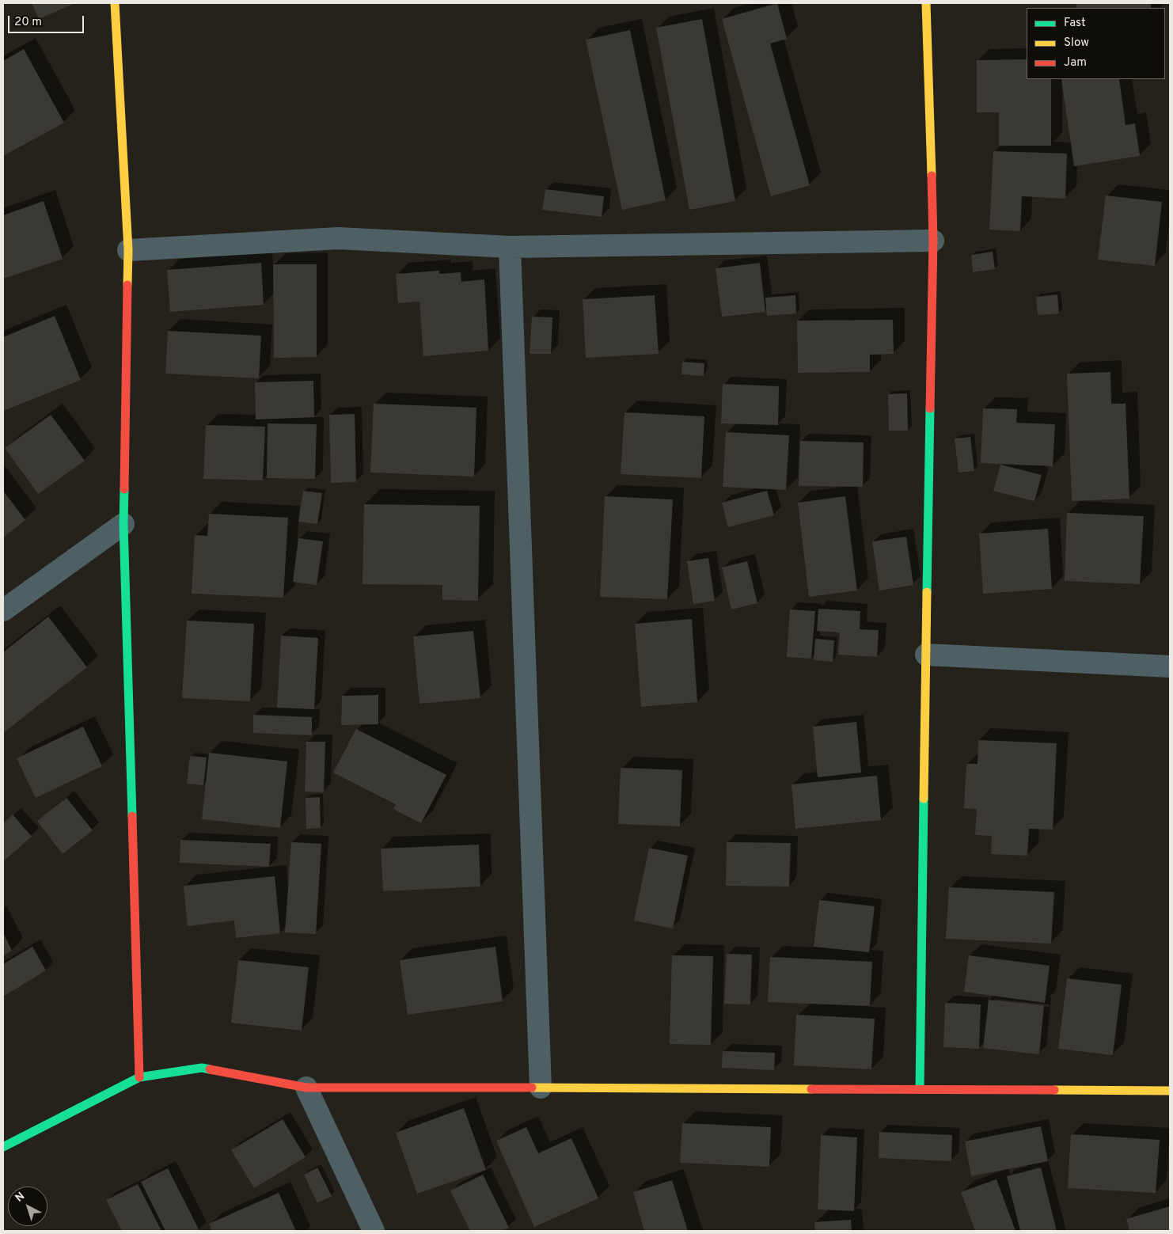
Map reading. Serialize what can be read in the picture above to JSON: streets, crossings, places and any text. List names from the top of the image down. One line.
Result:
{"legend":["Fast","Slow","Jam"],"scale_bar":"20 m","north":"top left"}
